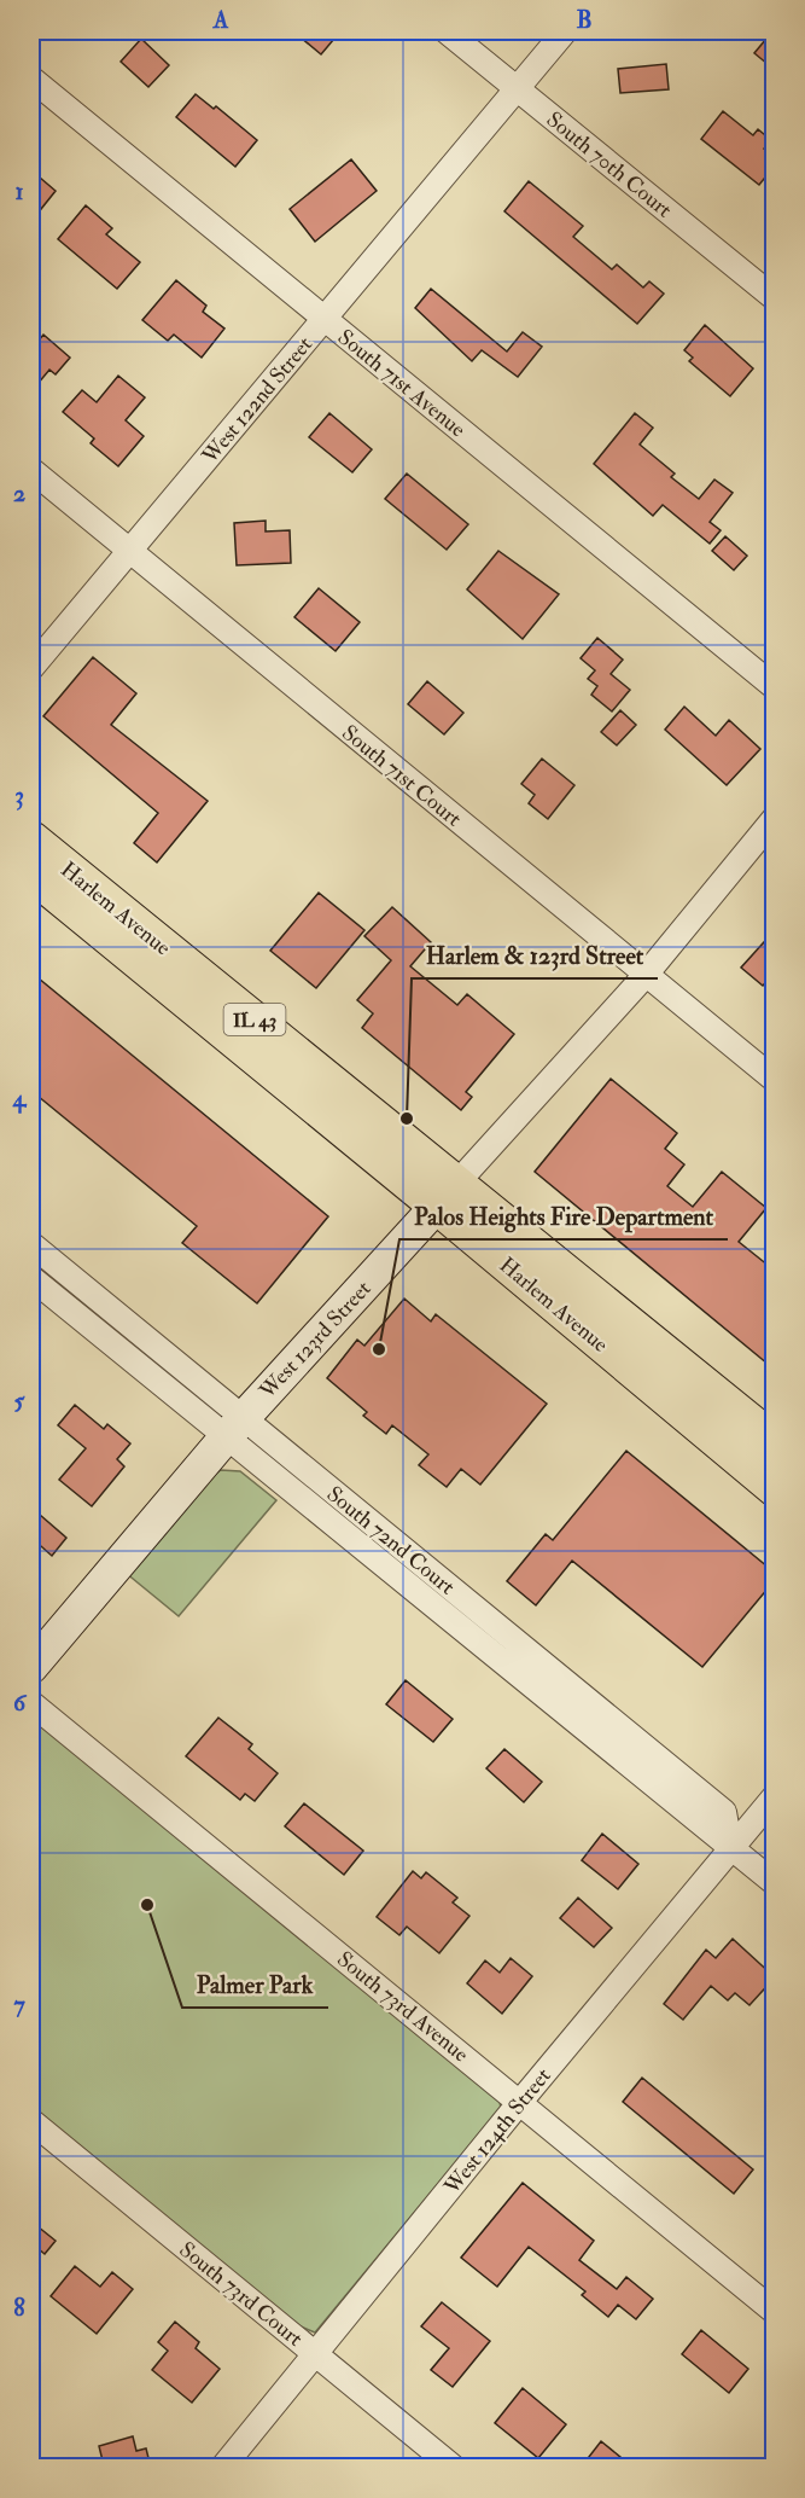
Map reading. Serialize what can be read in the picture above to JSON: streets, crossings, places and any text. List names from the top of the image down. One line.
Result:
{"streets":{"main road":["Harlem Avenue","IL 43"],"street":["South 70th Court","South 71st Avenue","West 122nd Street","South 71st Court","West 123rd Street","South 72nd Court","South 73rd Avenue","West 124th Street","South 73rd Court"]},"crossings":[["South 70th Court","West 122nd Street"],["South 71st Avenue","West 122nd Street"],["West 122nd Street","South 71st Court"],["South 71st Court","West 123rd Street"],["Harlem Avenue","West 123rd Street"],["West 123rd Street","South 72nd Court"],["South 72nd Court","West 124th Street"],["South 73rd Avenue","West 124th Street"],["West 124th Street","South 73rd Court"]],"places":["Harlem & 123rd Street","Palos Heights Fire Department","Palmer Park"],"grid":{"columns":["A","B"],"rows":["1","2","3","4","5","6","7","8"]}}
